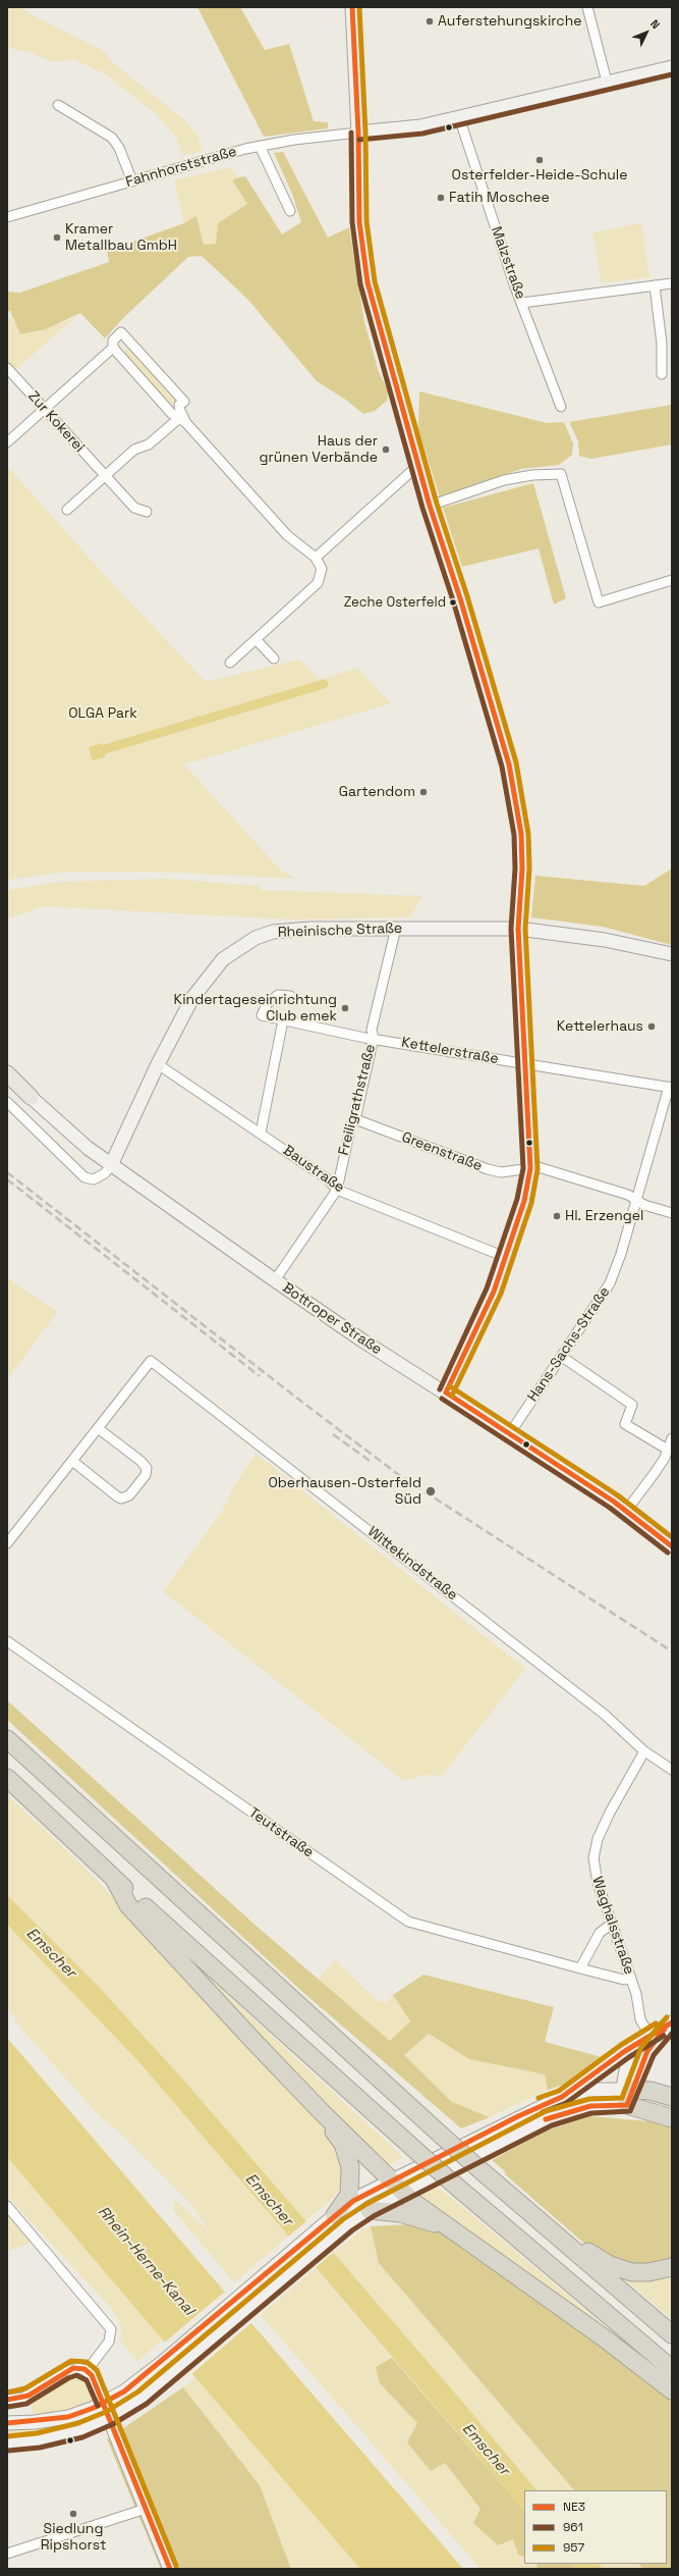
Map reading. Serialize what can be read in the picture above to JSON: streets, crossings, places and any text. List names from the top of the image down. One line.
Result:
{"streets":{"main road":["Bottroper Straße"],"street":["Fahnhorststraße","Malzstraße","Zur Kokerei","Rheinische Straße","Kettelerstraße","Freiligrathstraße","Greenstraße","Baustraße","Hans-Sachs-Straße","Wittekindstraße","Teutstraße","Waghalsstraße"]},"crossings":[["Rheinische Straße","Freiligrathstraße"],["Rheinische Straße","Baustraße"],["Rheinische Straße","Bottroper Straße"],["Kettelerstraße","Freiligrathstraße"],["Kettelerstraße","Hans-Sachs-Straße"],["Freiligrathstraße","Greenstraße"],["Freiligrathstraße","Baustraße"],["Freiligrathstraße","Bottroper Straße"],["Greenstraße","Hans-Sachs-Straße"],["Bottroper Straße","Hans-Sachs-Straße"],["Wittekindstraße","Waghalsstraße"],["Teutstraße","Waghalsstraße"]],"water":["Emscher","Rhein-Herne-Kanal"],"parks":["OLGA Park"],"places":["Auferstehungskirche","Osterfelder-Heide-Schule","Fatih Moschee","Kramer Metallbau GmbH","Haus der grünen Verbände","Zeche Osterfeld","Gartendom","Kindertageseinrichtung Club emek","Kettelerhaus","Hl. Erzengel","Oberhausen-Osterfeld Süd","Siedlung Ripshorst"],"lines":["transit line NE3","transit line 957","transit line 961"],"legend":["NE3","961","957"],"north":"top right"}
